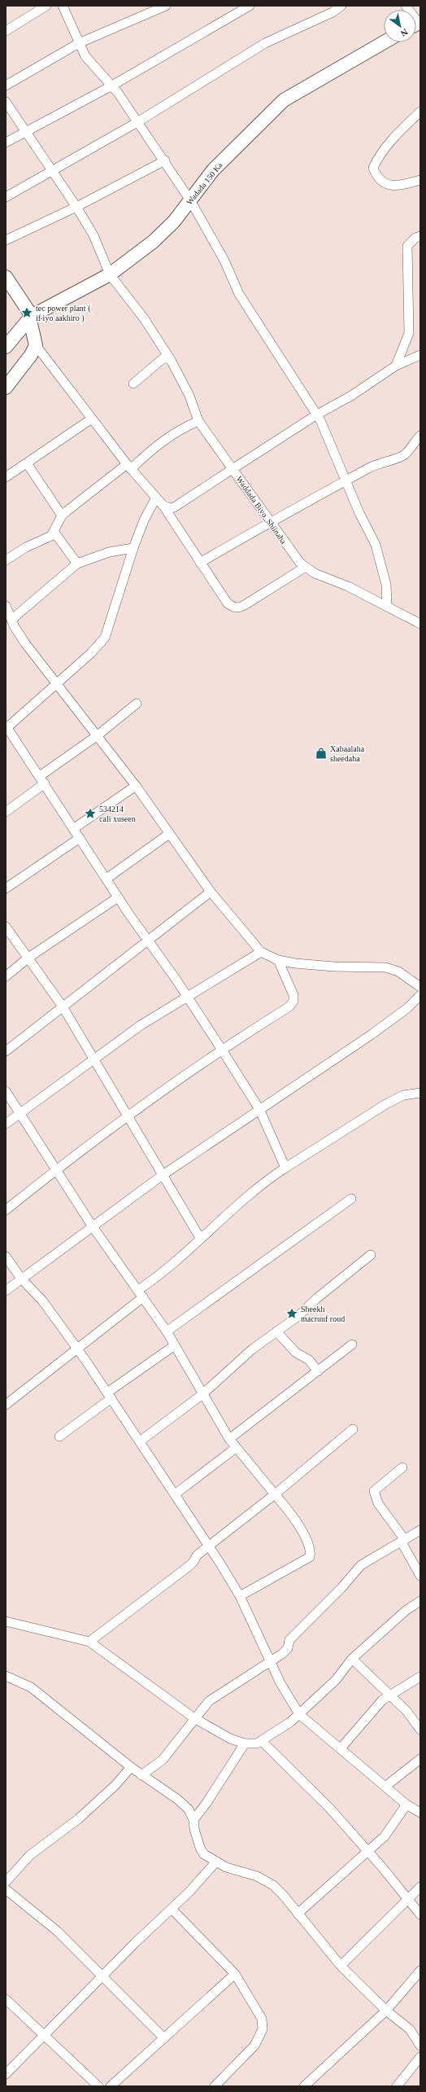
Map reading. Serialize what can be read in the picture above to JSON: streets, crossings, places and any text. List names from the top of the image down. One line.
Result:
{"streets":{"street":["Wadada 150 Ka","Waddada Biyo_Shiinaha"]},"places":{"place":["tec power plant ( if iyo aakhiro )","534214 cali xuseen","Sheekh macruuf roud"],"shop":["Xabaalaha sheedaha"]},"north":"bottom right"}
